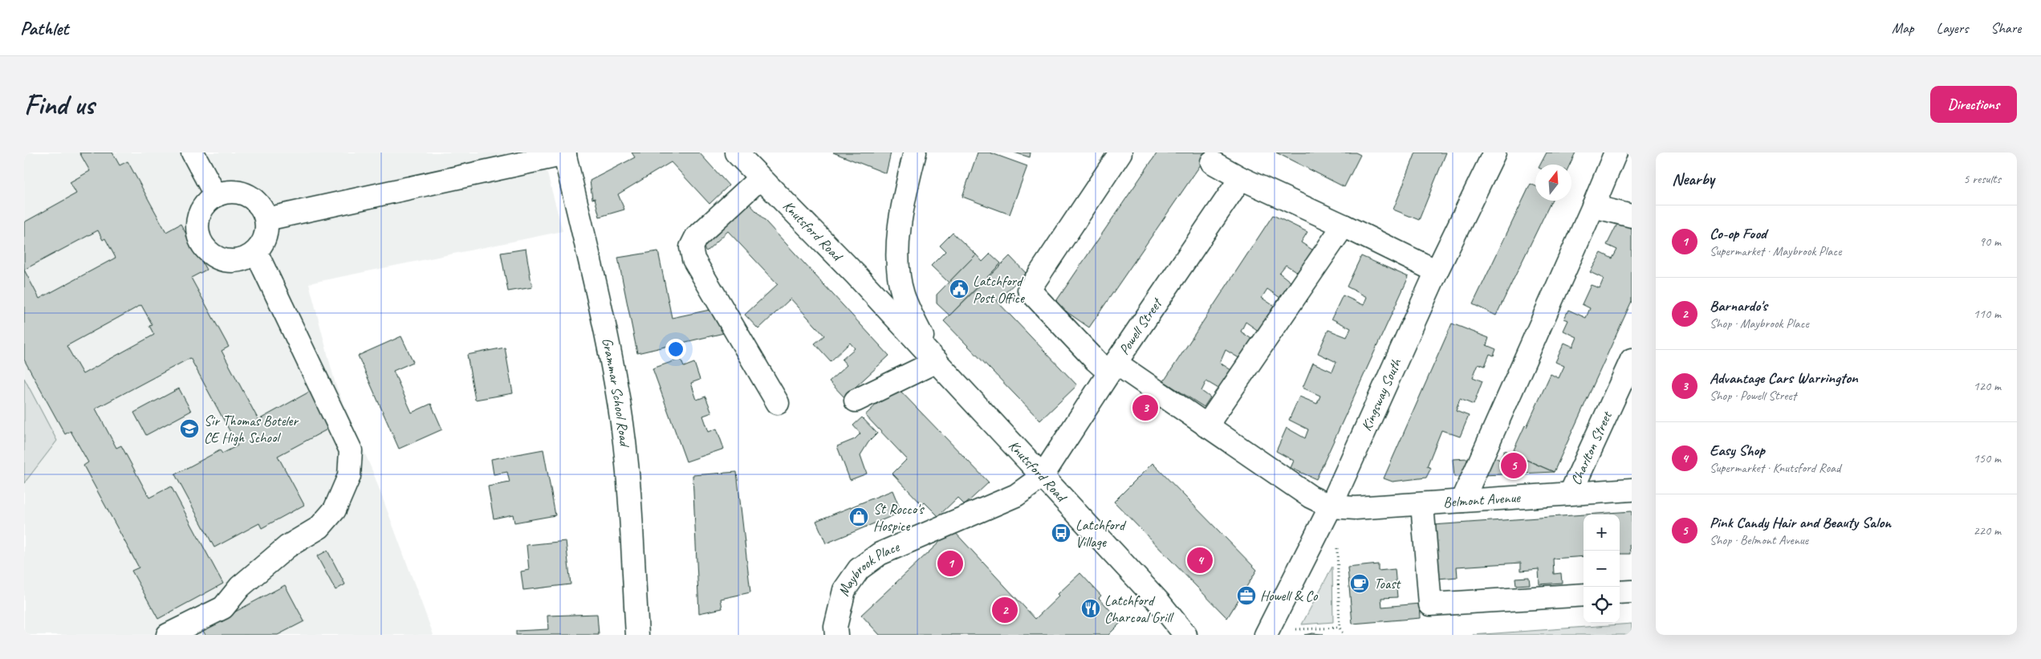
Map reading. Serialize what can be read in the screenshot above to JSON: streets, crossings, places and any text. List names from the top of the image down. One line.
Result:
{"streets":{"main road":["Knutsford Road","Powell Street","Grammar School Road","Kingsway South","Charlton Street","Belmont Avenue","Maybrook Place"]},"crossings":[["Knutsford Road","Powell Street"],["Knutsford Road","Maybrook Place"],["Powell Street","Maybrook Place"],["Kingsway South","Belmont Avenue"],["Charlton Street","Belmont Avenue"]],"places":{"public building":["Latchford Post Office"],"school or university":["Sir Thomas Boteler CE High School"],"shop":["St Rocco's Hospice"],"bus stop":["Latchford Village"],"cafe":["Toast"],"office":["Howell & Co"],"restaurant":["Latchford Charcoal Grill"]},"north":"top","page":{"header":"Pathlet","nav":["Map","Layers","Share"],"buttons":"Directions","title":"Find us","heading":["Nearby","5 results"],"list":[{"mark":"1","name":"Co-op Food","note":"Supermarket · Maybrook Place","value":"90 m"},{"mark":"2","name":"Barnardo's","note":"Shop · Maybrook Place","value":"110 m"},{"mark":"3","name":"Advantage Cars Warrington","note":"Shop · Powell Street","value":"120 m"},{"mark":"4","name":"Easy Shop","note":"Supermarket · Knutsford Road","value":"150 m"},{"mark":"5","name":"Pink Candy Hair and Beauty Salon","note":"Shop · Belmont Avenue","value":"220 m"}],"pins":["3","5","4","1","2"],"map_buttons":["+","−"]}}
